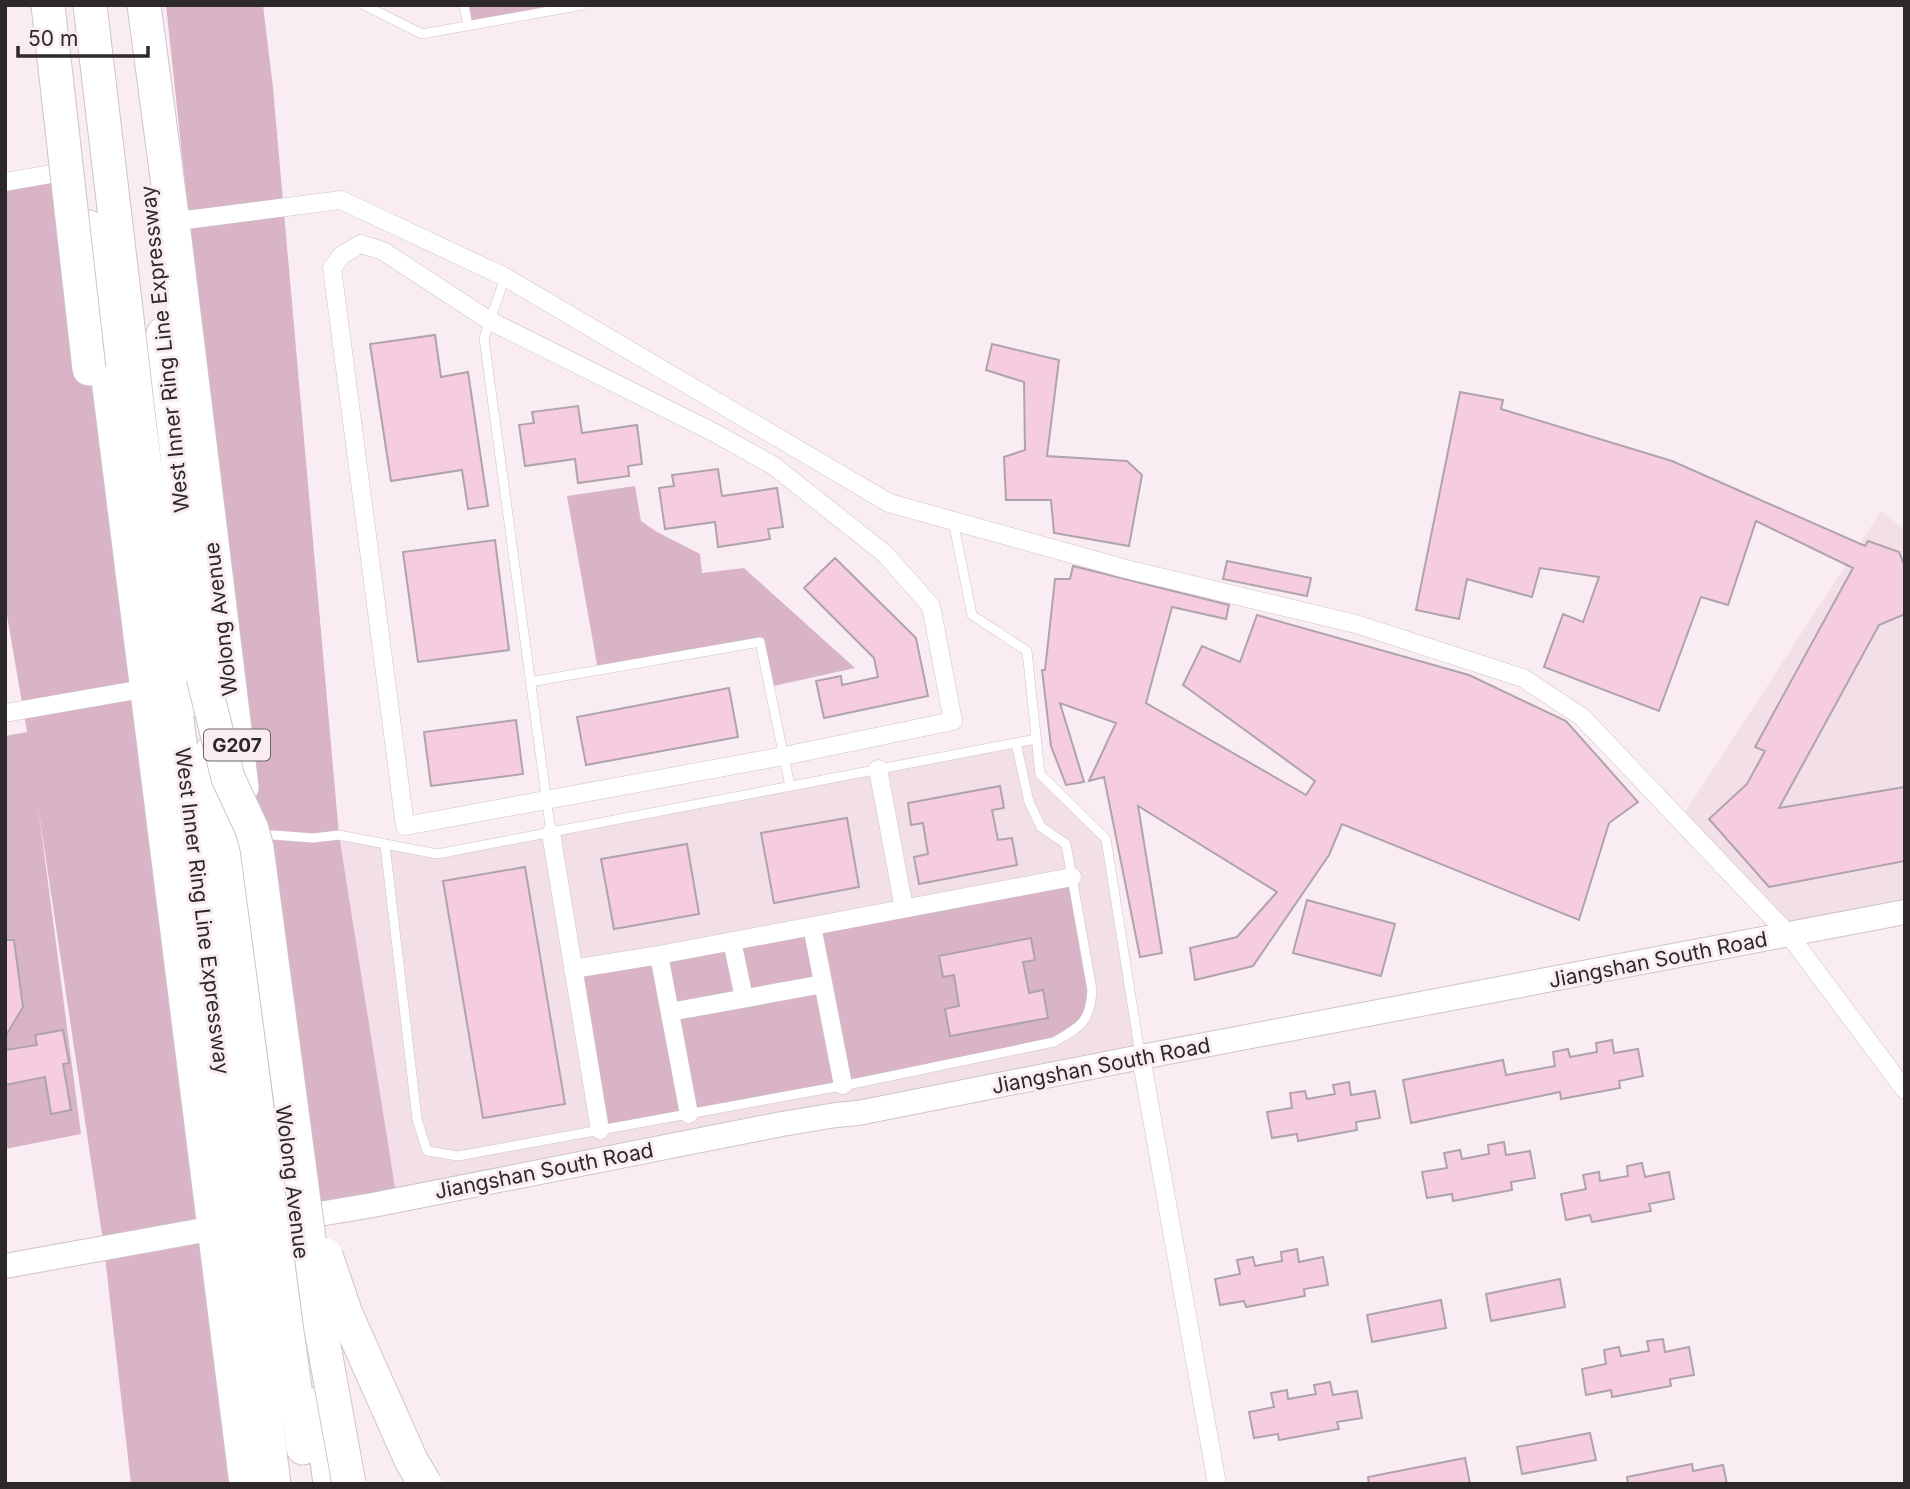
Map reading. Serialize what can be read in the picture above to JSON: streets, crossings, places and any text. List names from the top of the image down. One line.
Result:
{"streets":{"highway":["West Inner Ring Line Expressway","Wolong Avenue","G207"],"street":["Jiangshan South Road"]},"crossings":[["Wolong Avenue","Jiangshan South Road"]],"scale_bar":"50 m"}
